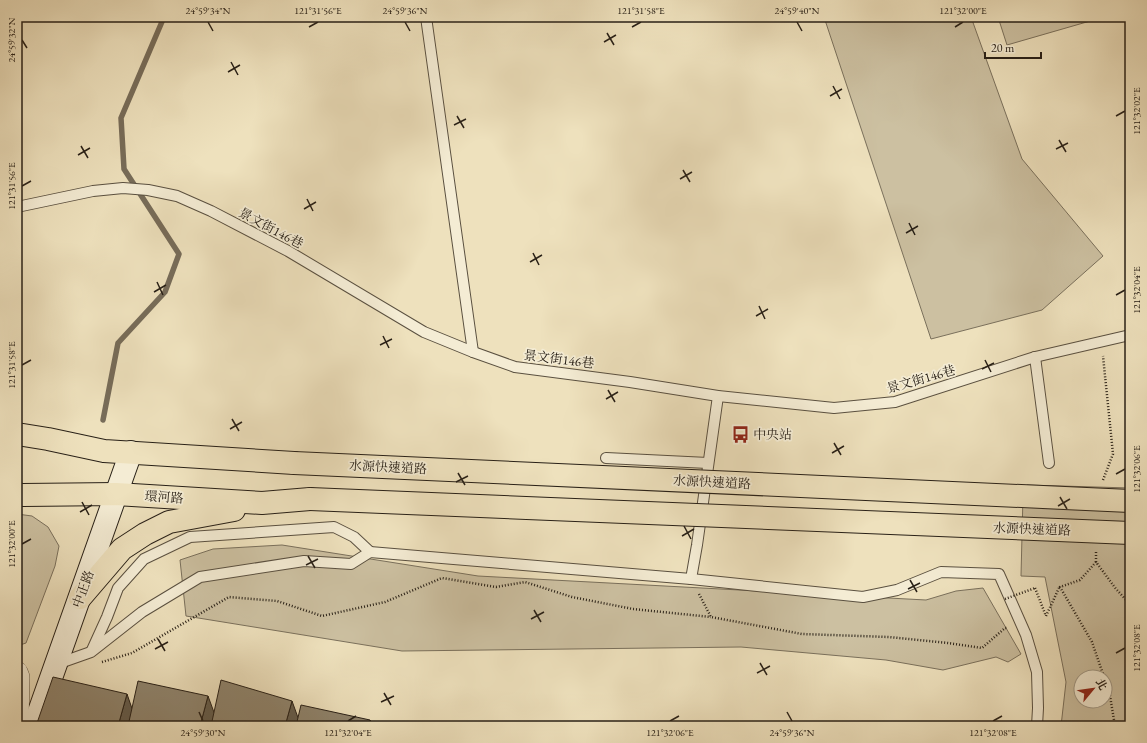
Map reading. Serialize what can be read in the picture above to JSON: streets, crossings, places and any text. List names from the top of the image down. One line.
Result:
{"streets":{"highway":["水源快速道路","環河路"],"street":["中正路"],"lane":["景文街146巷"]},"crossings":[["水源快速道路","環河路"],["水源快速道路","中正路"],["環河路","中正路"]],"places":{"bus stop":["中央站"]},"scale_bar":"20 m","north":"top right","coordinates":["24°59'34\"N","121°31'56\"E","24°59'36\"N","121°31'58\"E","24°59'40\"N","121°32'00\"E","24°59'32\"N","121°32'02\"E","121°32'04\"E","121°32'06\"E","121°32'08\"E","24°59'30\"N"]}
